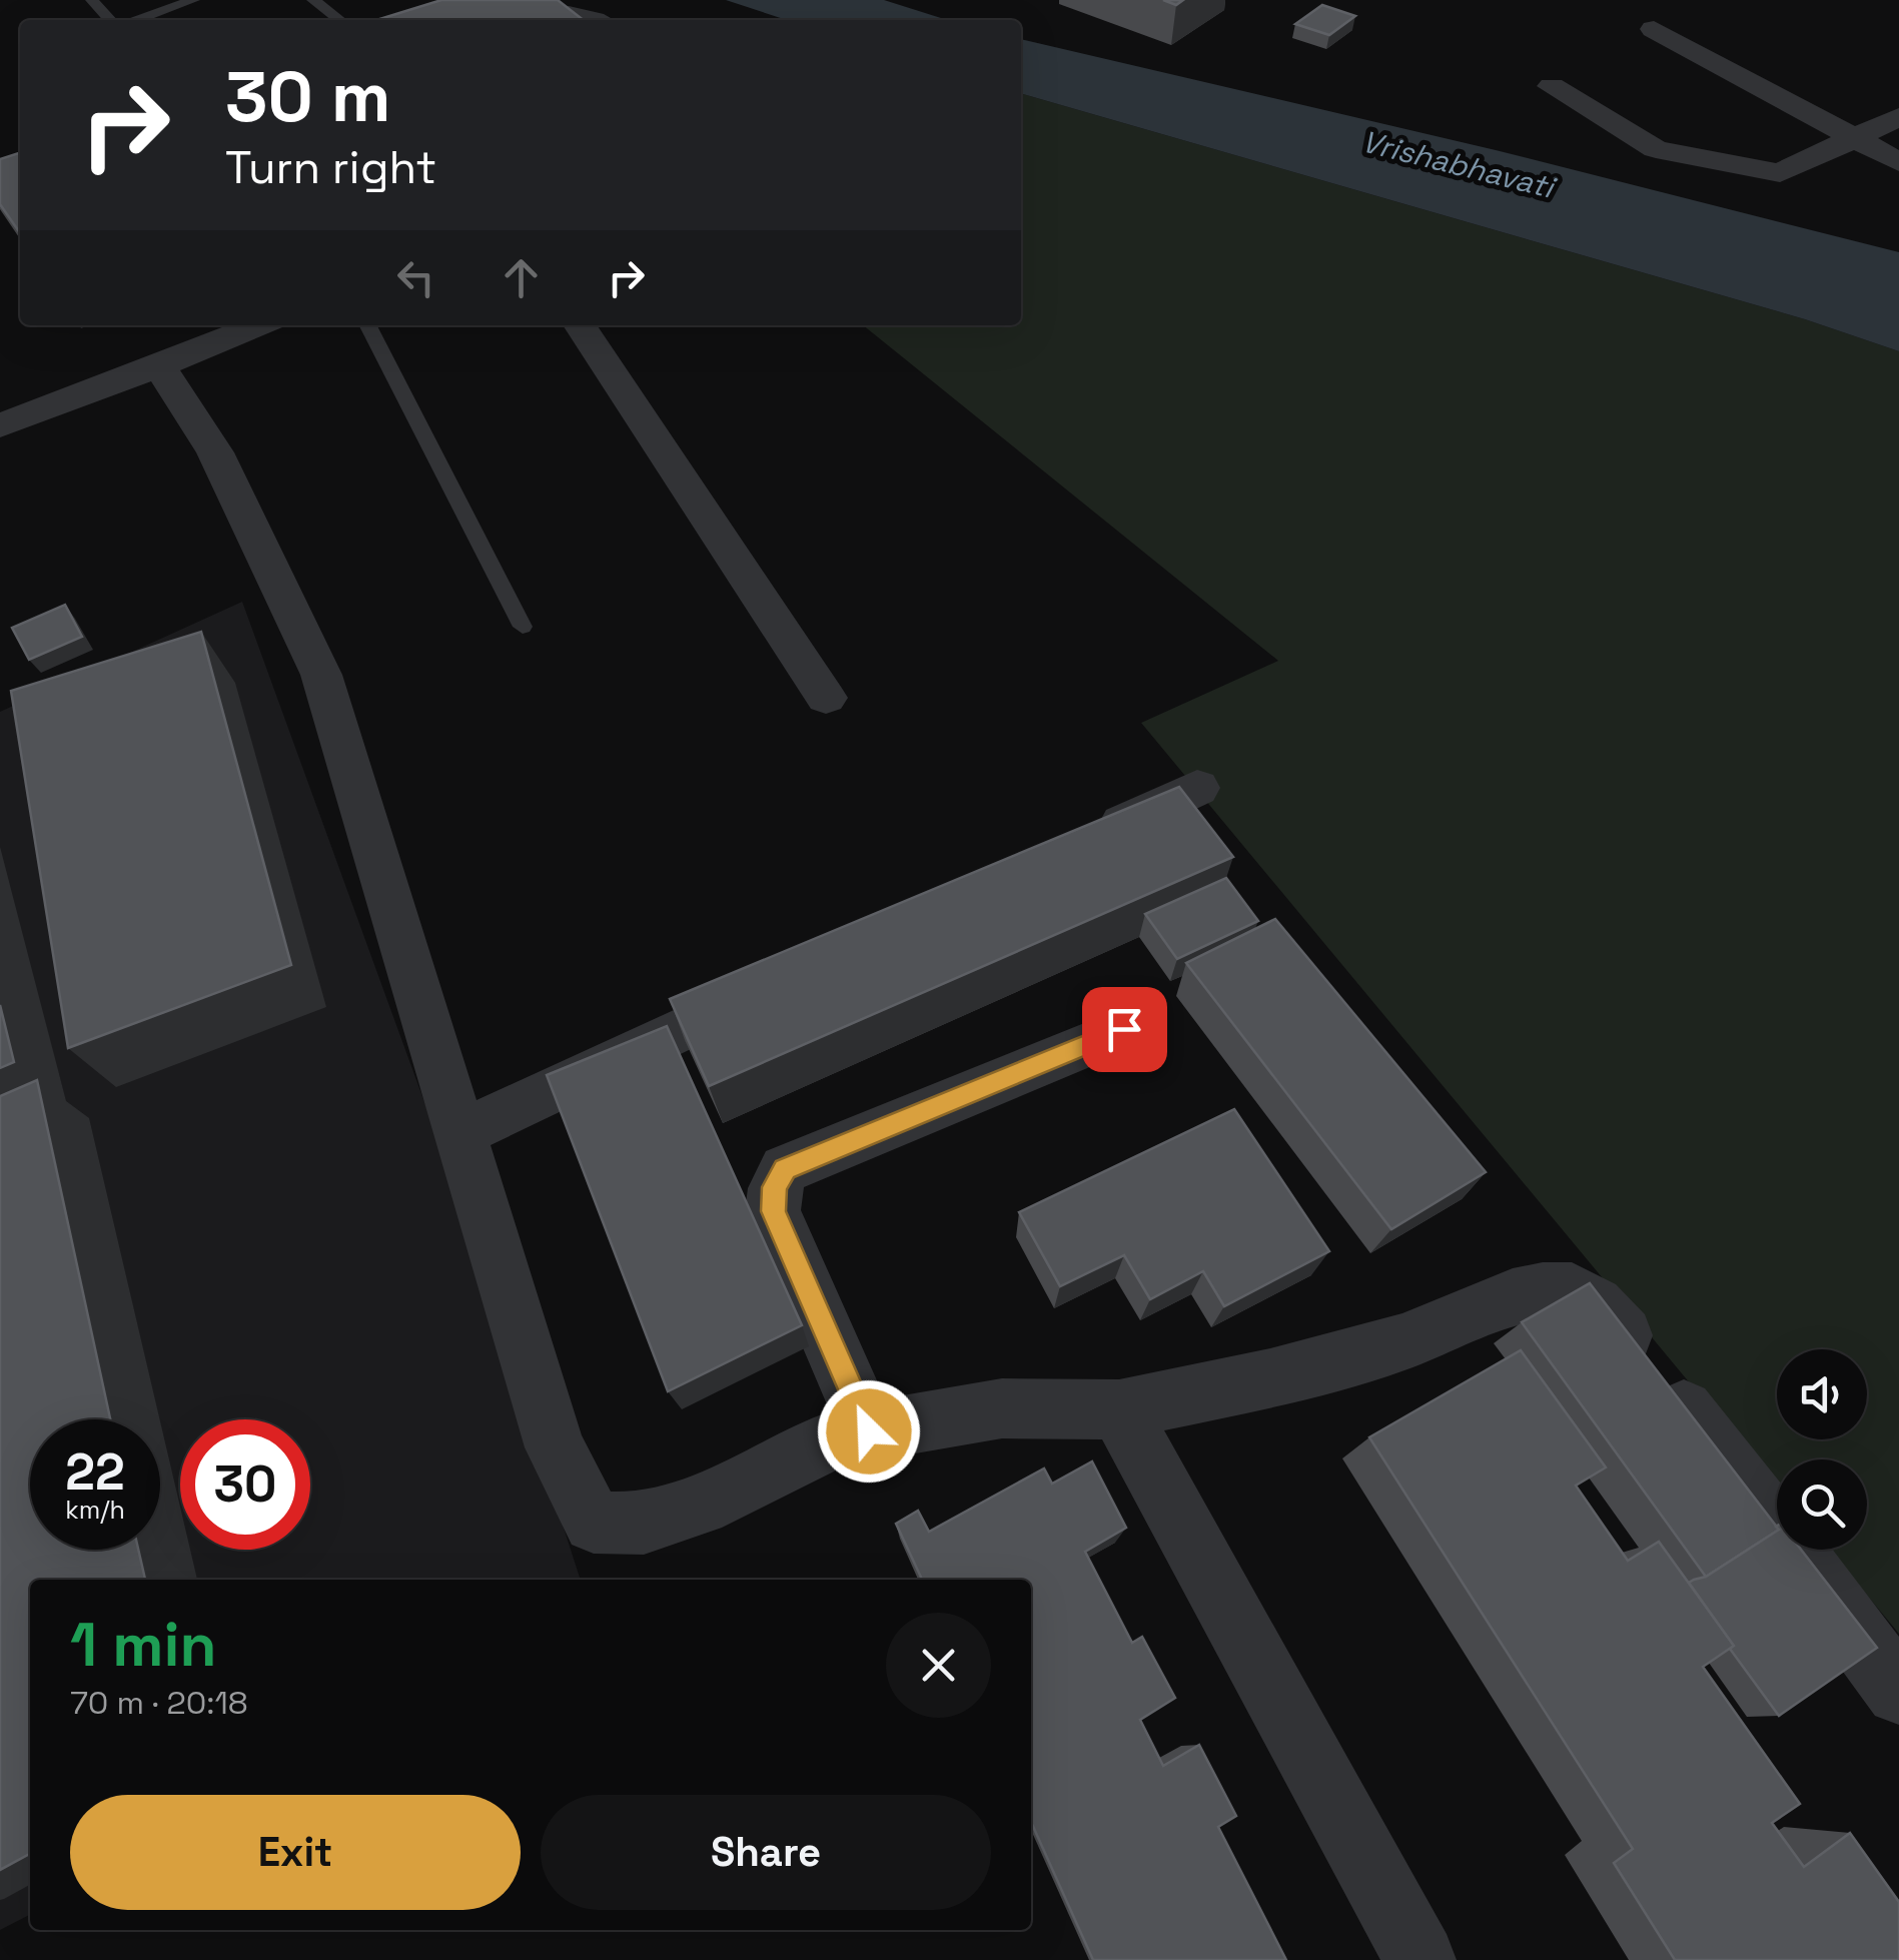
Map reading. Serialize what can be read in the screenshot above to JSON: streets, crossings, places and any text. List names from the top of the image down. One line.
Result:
{"water":["Vrishabhavati"],"page":{"turn":["30 m","Turn right"],"speed":"22 km/h","limit":"30","heading":["1 min","70 m · 20:18"],"buttons":["Exit","Share"]}}
